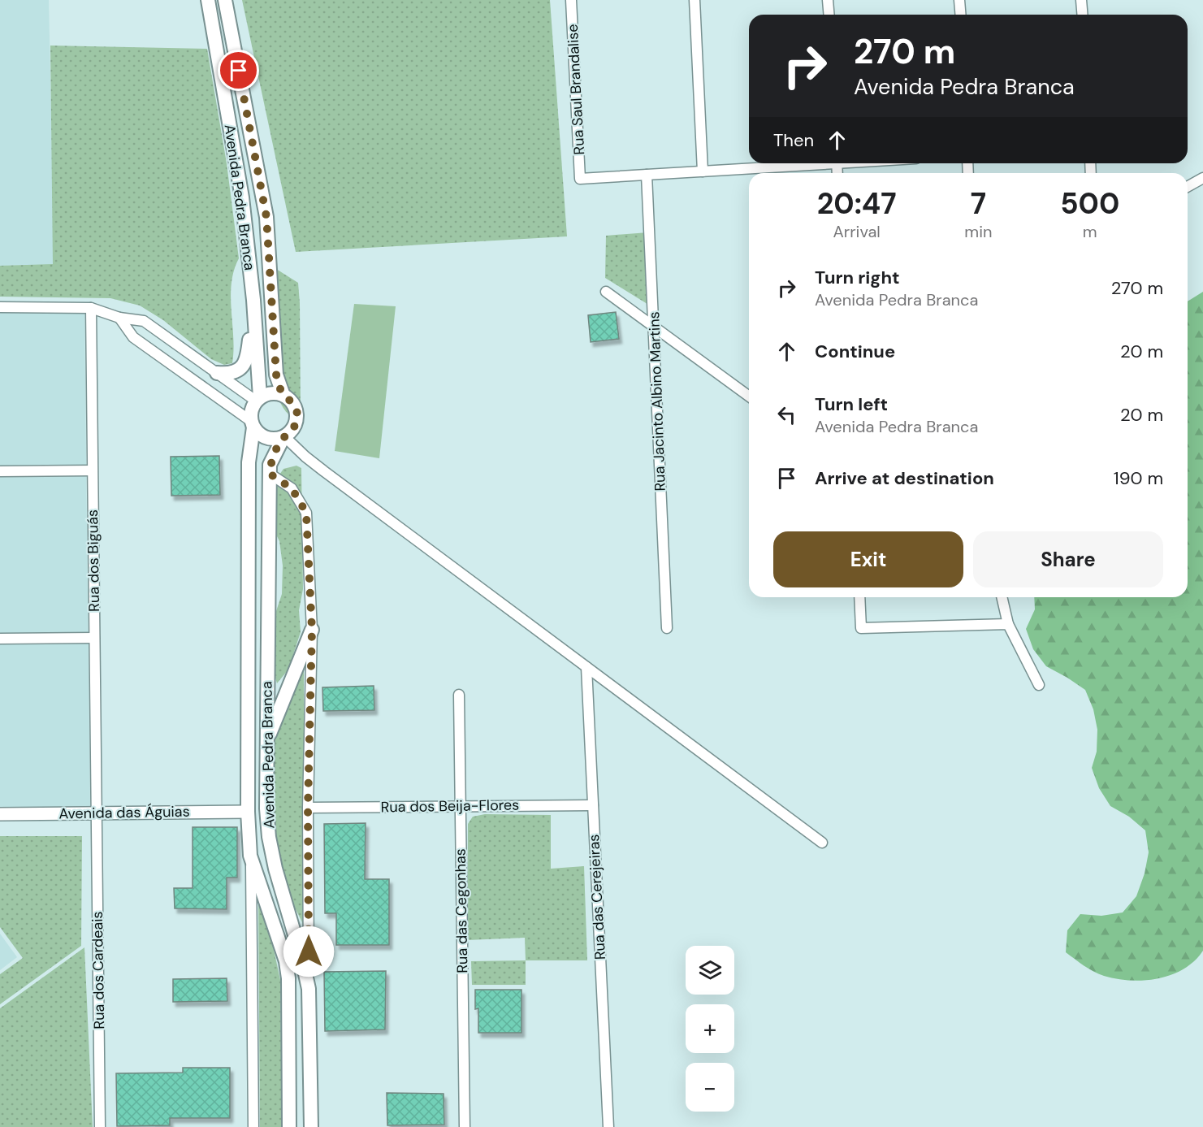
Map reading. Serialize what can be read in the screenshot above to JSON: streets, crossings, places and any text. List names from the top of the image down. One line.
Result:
{"streets":{"main road":["Avenida Pedra Branca"],"street":["Rua Saul Brandalise","Rua Jacinto Albino Martins","Rua dos Biguás","Rua dos Beija-Flores","Avenida das Águias","Rua das Cerejeiras","Rua das Cegonhas","Rua dos Cardeais"]},"crossings":[["Rua Saul Brandalise","Rua Jacinto Albino Martins"],["Avenida Pedra Branca","Avenida das Águias"],["Rua dos Biguás","Avenida das Águias"],["Rua dos Biguás","Rua dos Cardeais"],["Rua dos Beija-Flores","Rua das Cerejeiras"],["Rua dos Beija-Flores","Rua das Cegonhas"],["Avenida das Águias","Rua dos Cardeais"]],"page":{"turn":["270 m","Avenida Pedra Branca"],"then":"Then","eta":["20:47","Arrival","7","min","500","m"],"list":[{"name":"Turn right","note":"Avenida Pedra Branca","value":"270 m"},{"name":"Continue","value":"20 m"},{"name":"Turn left","note":"Avenida Pedra Branca","value":"20 m"},{"name":"Arrive at destination","value":"190 m"}],"buttons":["Exit","Share"],"map_buttons":["+","−"]}}
